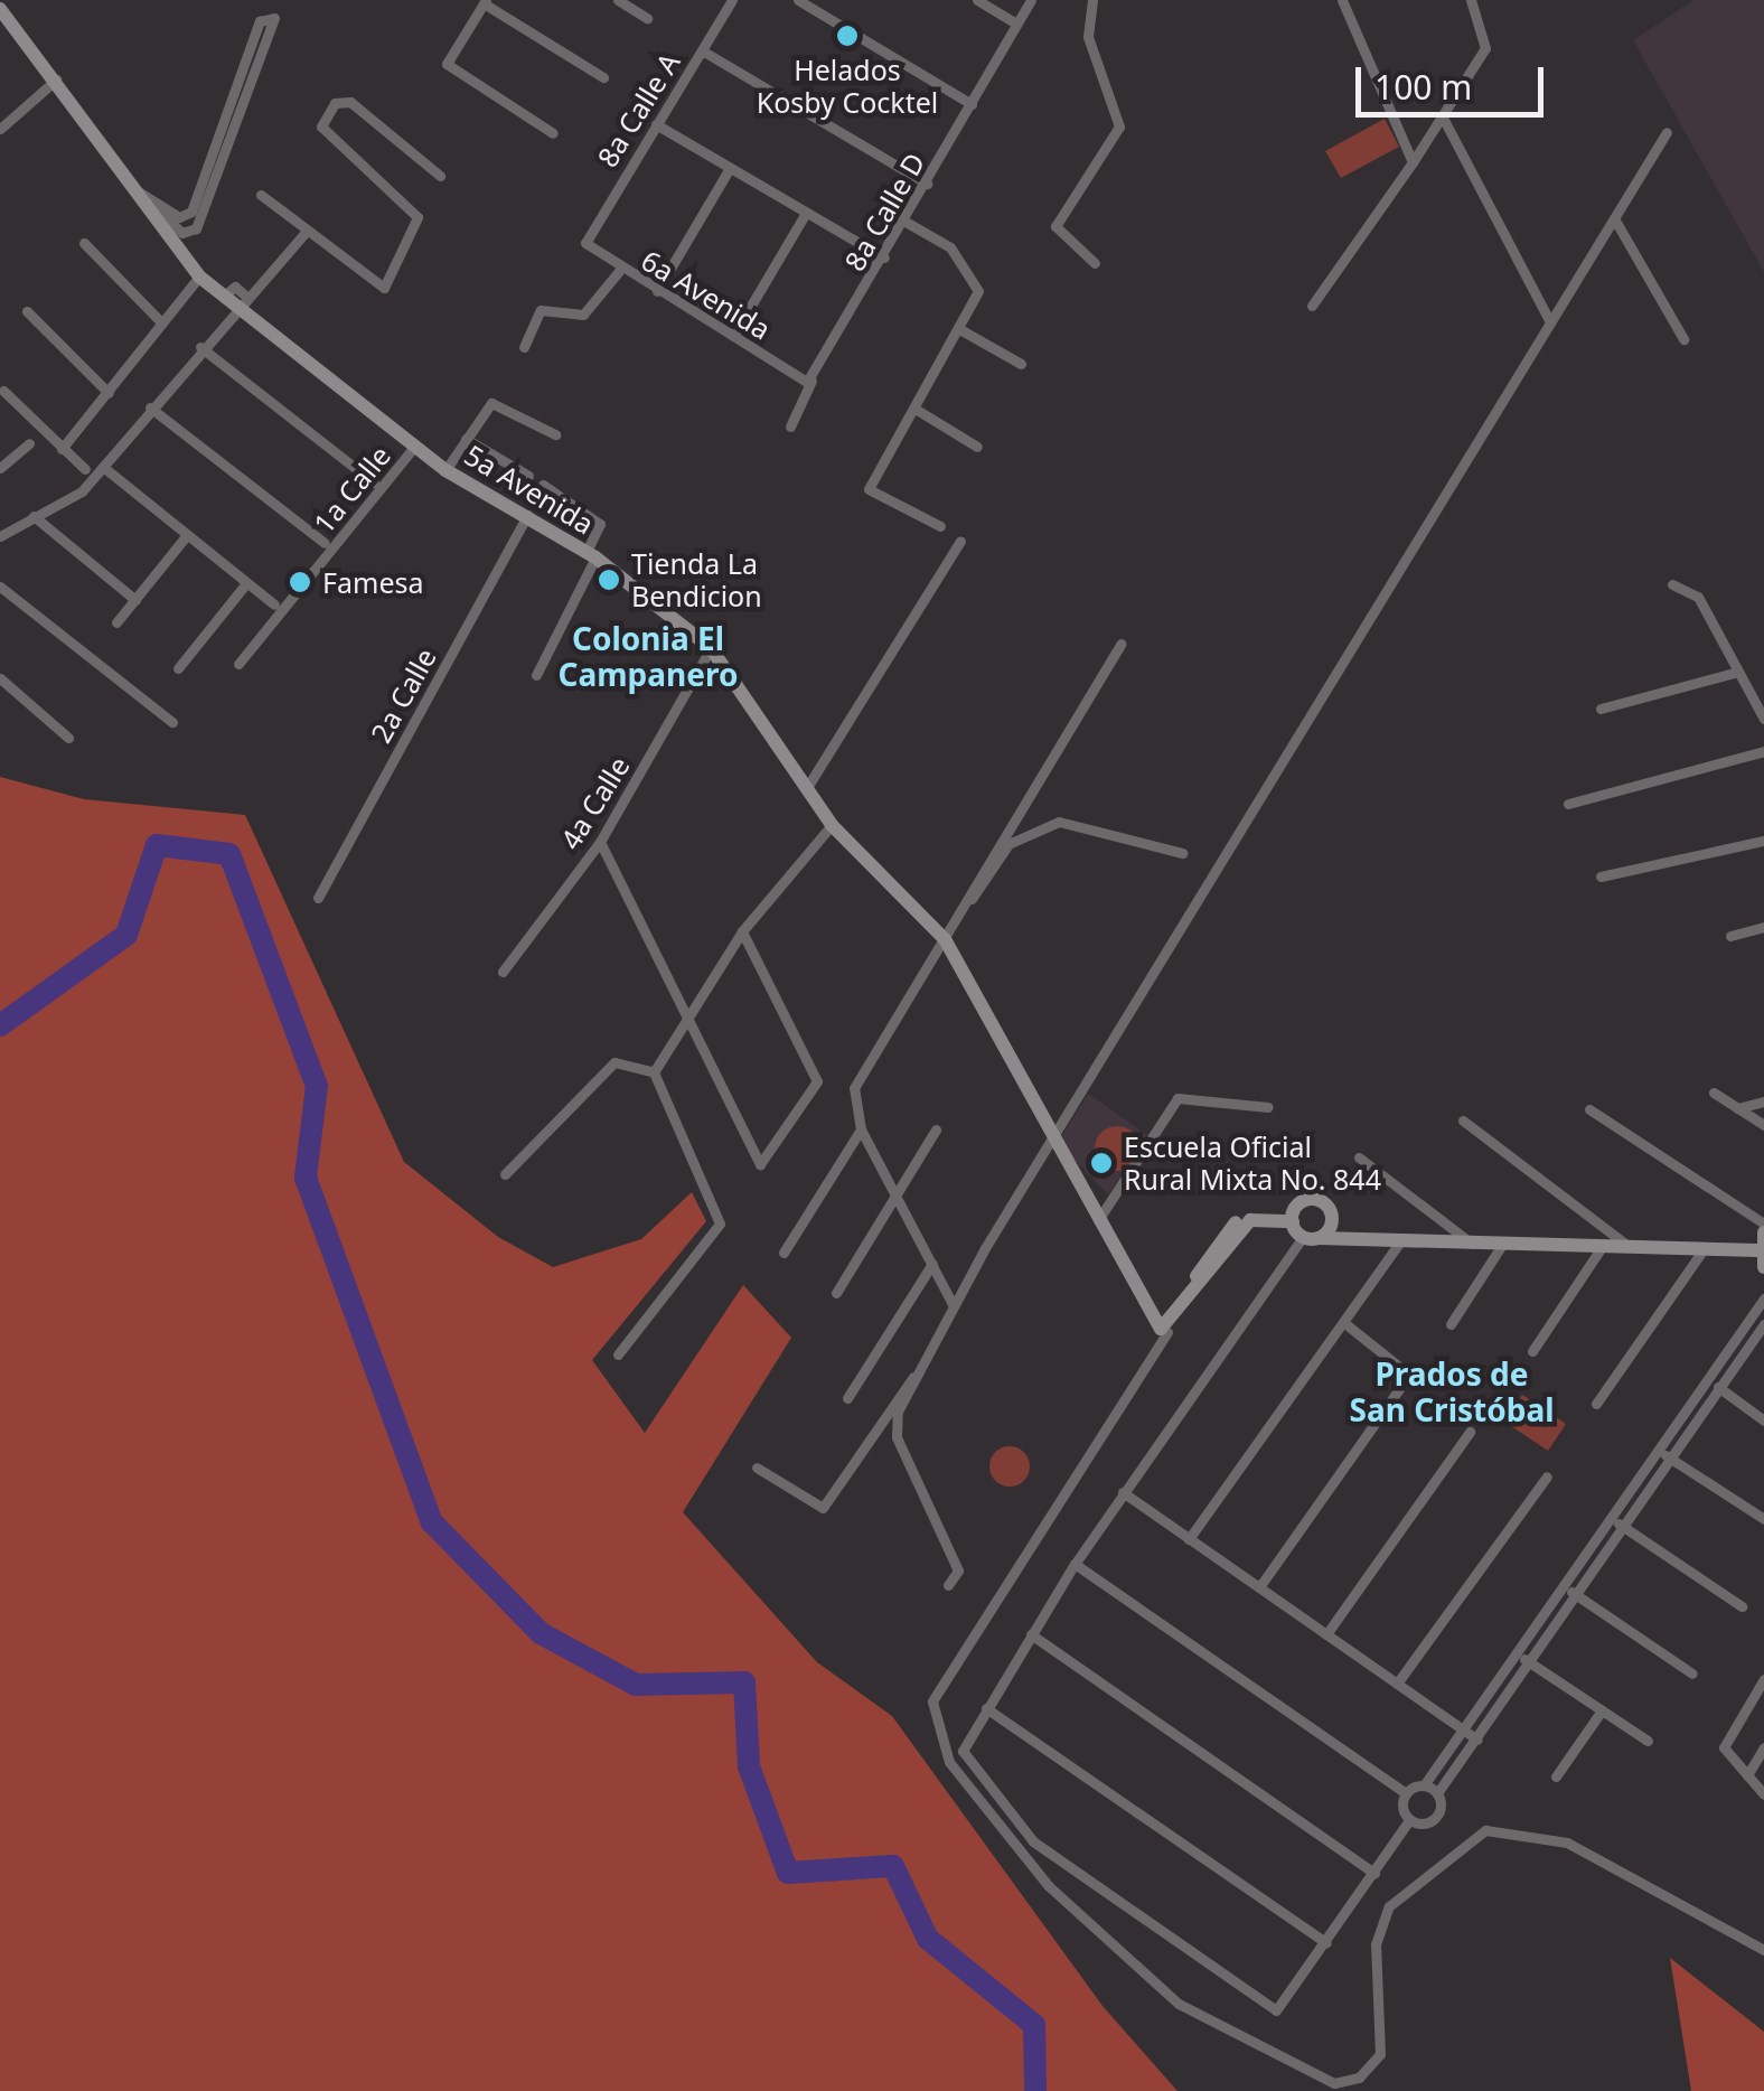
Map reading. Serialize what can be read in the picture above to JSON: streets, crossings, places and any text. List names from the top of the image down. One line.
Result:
{"streets":{"street":["8a Calle A","8a Calle D","6a Avenida","1a Calle","5a Avenida","2a Calle","4a Calle"]},"crossings":[["8a Calle A","6a Avenida"],["8a Calle D","6a Avenida"],["1a Calle","5a Avenida"],["5a Avenida","2a Calle"],["5a Avenida","4a Calle"]],"districts":["Colonia El Campanero","Prados de San Cristóbal"],"places":["Helados Kosby Cocktel","Tienda La Bendicion","Famesa","Escuela Oficial Rural Mixta No. 844"],"scale_bar":"100 m"}
